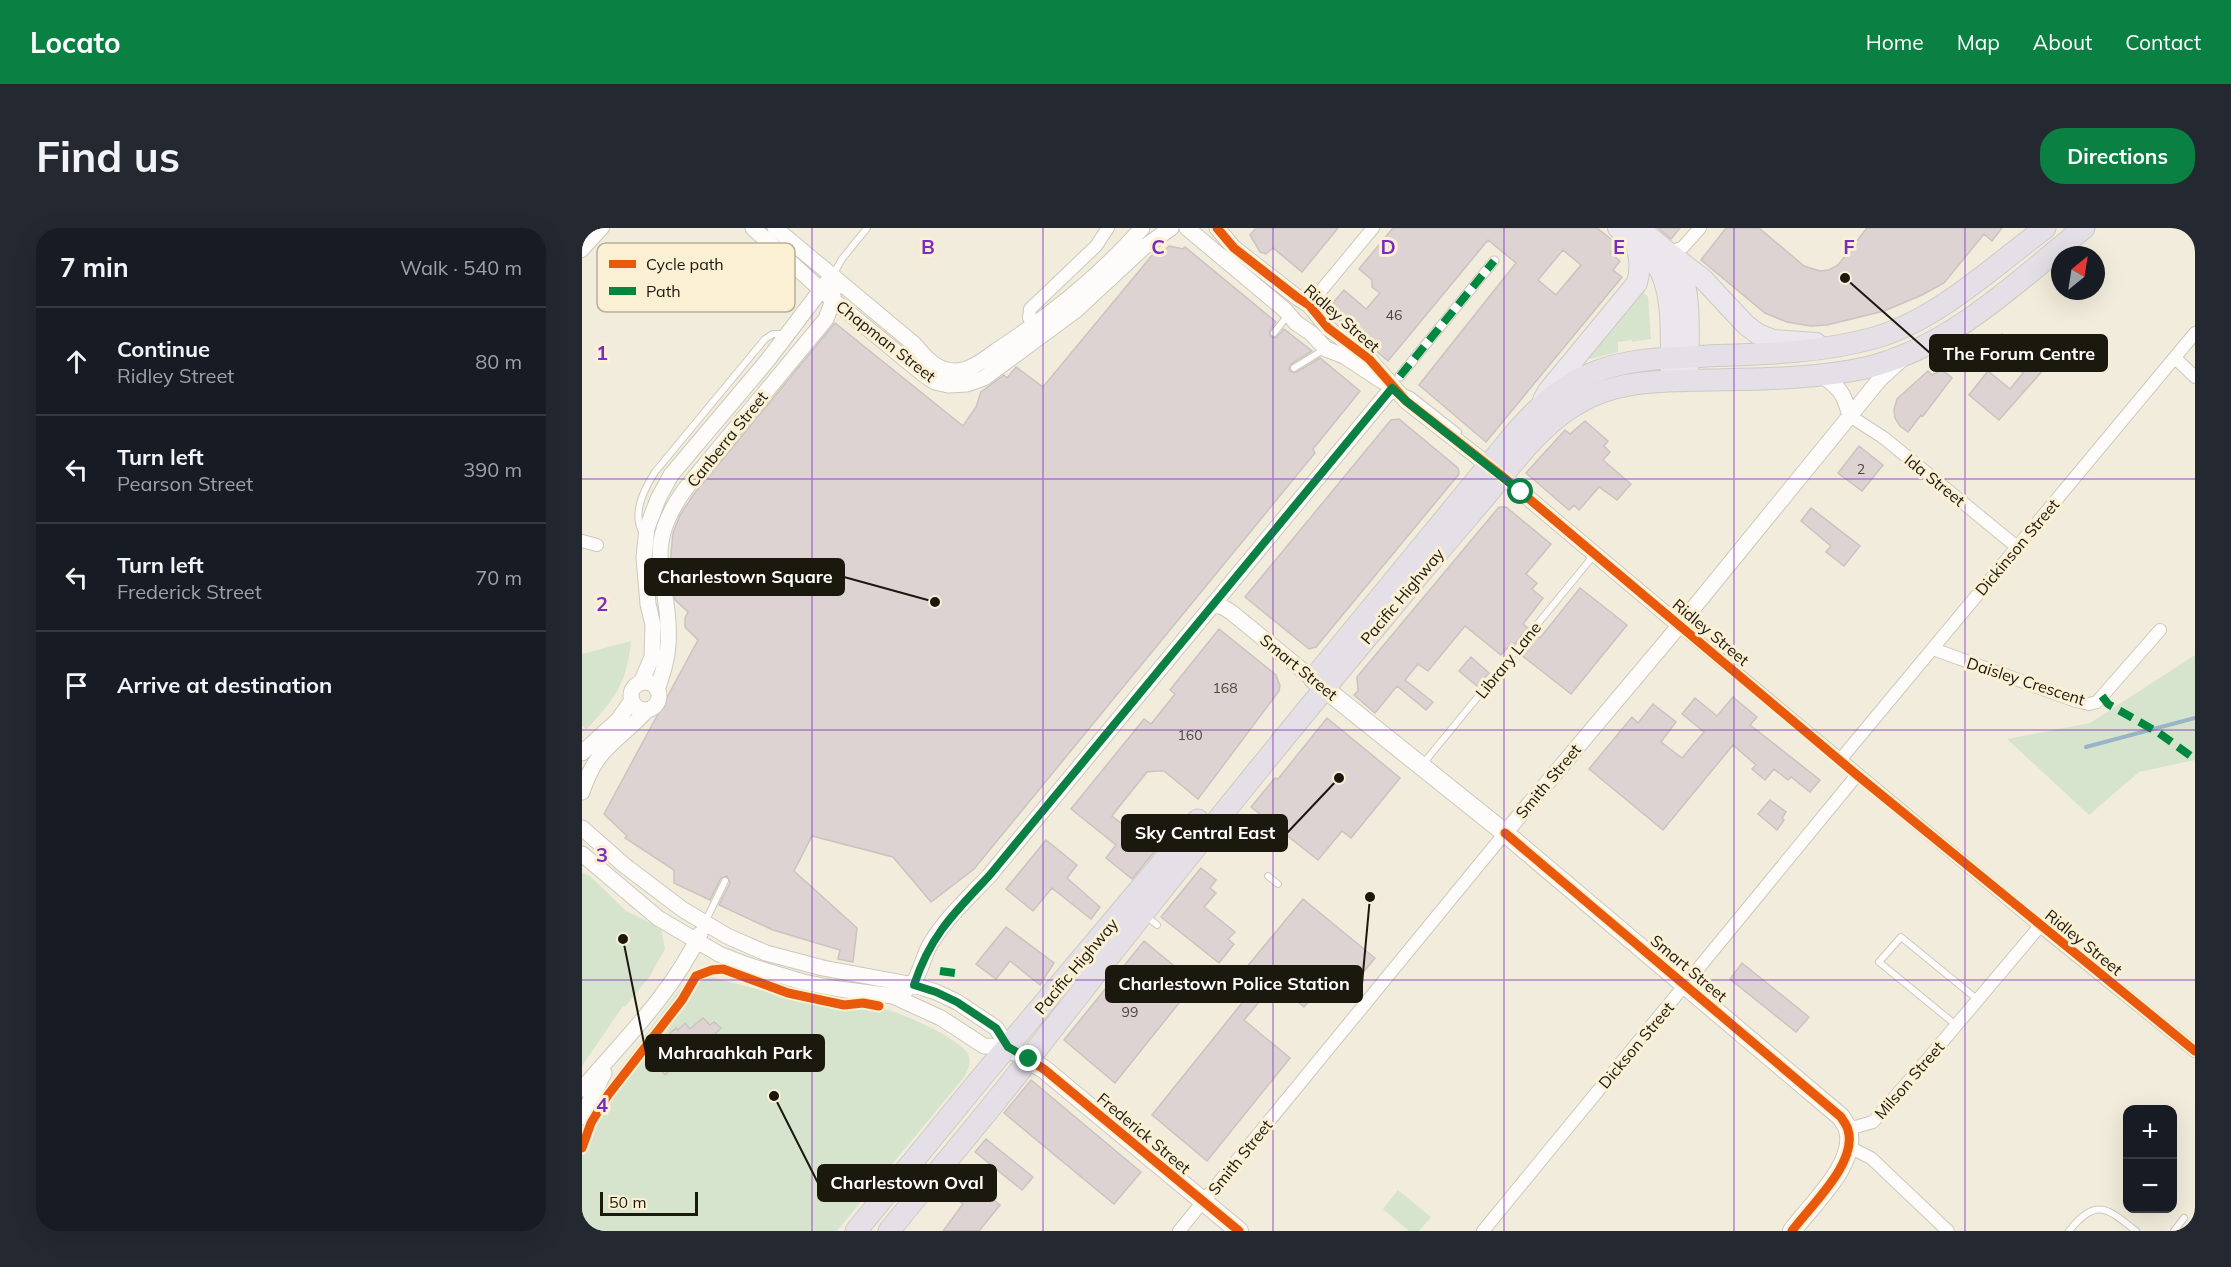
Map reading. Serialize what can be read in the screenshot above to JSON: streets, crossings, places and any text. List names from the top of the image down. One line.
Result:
{"streets":{"highway":["Pacific Highway"],"main road":["Smart Street","Frederick Street"],"street":["Ridley Street","Chapman Street","Canberra Street","Ida Street","Dickinson Street","Daisley Crescent","Smith Street","Dickson Street","Milson Street"],"lane":["Library Lane"]},"crossings":[["Ridley Street","Dickinson Street"],["Ridley Street","Pacific Highway"],["Ridley Street","Library Lane"],["Ridley Street","Smith Street"],["Ridley Street","Dickson Street"],["Ridley Street","Milson Street"],["Chapman Street","Canberra Street"],["Ida Street","Dickinson Street"],["Ida Street","Smith Street"],["Dickinson Street","Daisley Crescent"],["Pacific Highway","Smart Street"],["Pacific Highway","Smith Street"],["Pacific Highway","Frederick Street"],["Library Lane","Smart Street"],["Smart Street","Smith Street"],["Smart Street","Dickson Street"],["Smart Street","Milson Street"],["Smith Street","Frederick Street"]],"places":["The Forum Centre","Charlestown Square","Sky Central East","Charlestown Police Station","Mahraahkah Park","Charlestown Oval"],"house_numbers":["46","2","168","160","99"],"legend":["Cycle path","Path"],"scale_bar":"50 m","north":"top right","page":{"header":"Locato","nav":["Home","Map","About","Contact"],"buttons":"Directions","title":"Find us","heading":["7 min","Walk · 540 m"],"list":[["Continue","Ridley Street","80 m"],["Turn left","Pearson Street","390 m"],["Turn left","Frederick Street","70 m"],"Arrive at destination"],"map_buttons":["+","−"],"scale":"50 m"},"grid":{"columns":["B","C","D","E","F"],"rows":["1","2","3","4"]}}
